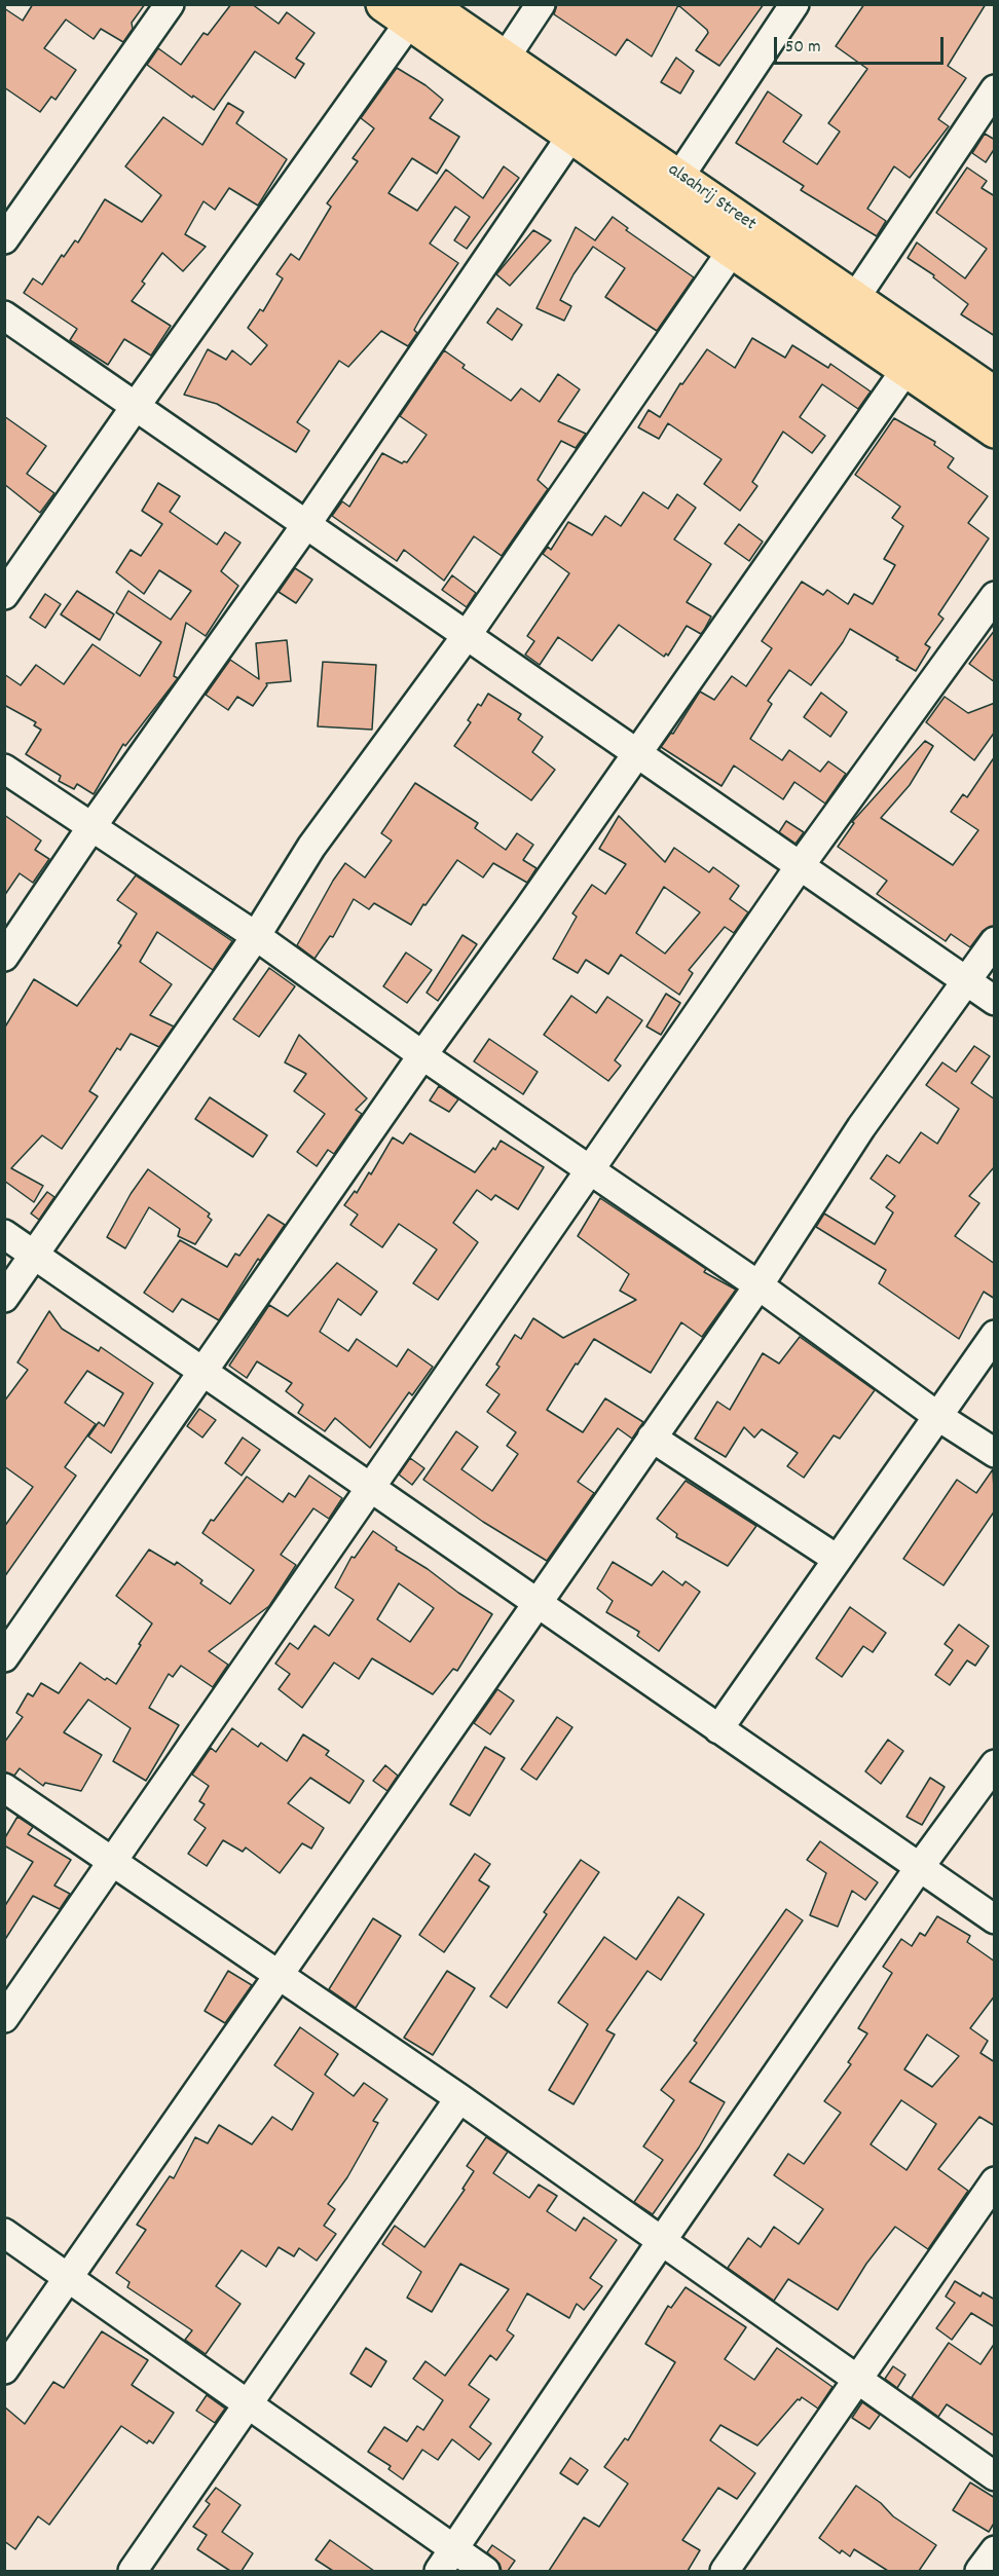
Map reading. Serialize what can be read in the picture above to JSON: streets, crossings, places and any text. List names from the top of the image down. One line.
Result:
{"streets":{"main road":["alsahrij Street"]},"scale_bar":"50 m"}
